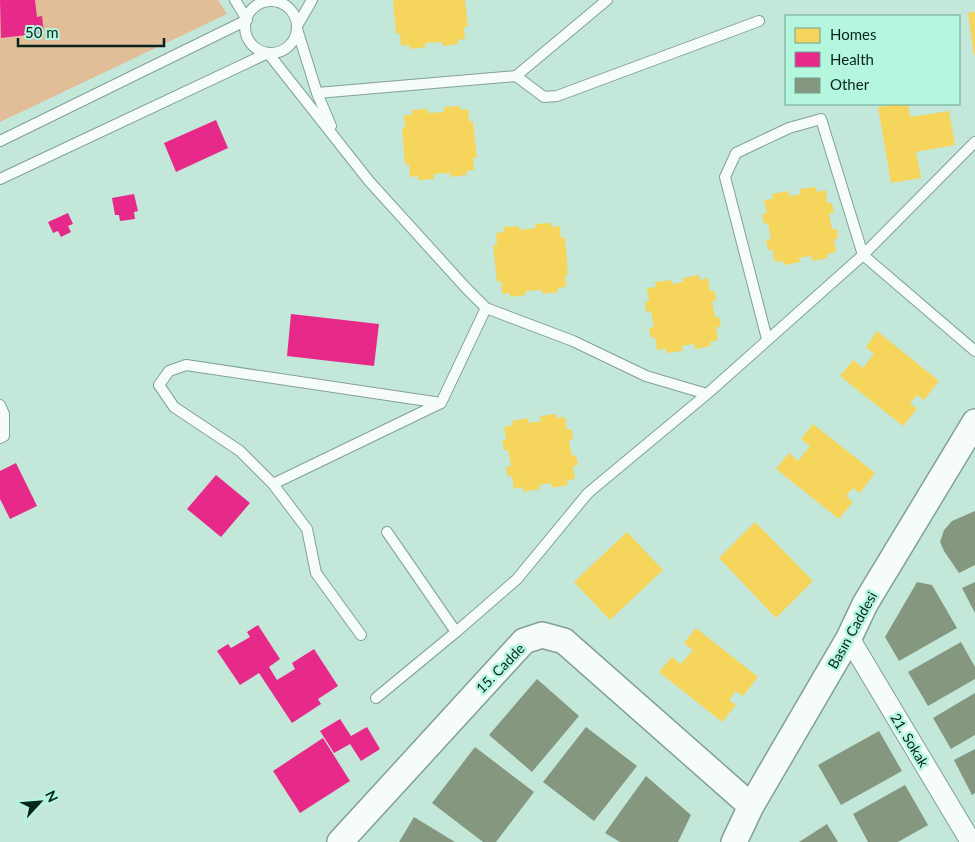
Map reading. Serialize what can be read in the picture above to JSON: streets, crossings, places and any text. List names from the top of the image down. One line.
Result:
{"streets":{"street":["Basın Caddesi","15. Cadde","21. Sokak"]},"crossings":[["Basın Caddesi","15. Cadde"],["Basın Caddesi","21. Sokak"]],"legend":["Homes","Health","Other"],"scale_bar":"50 m","north":"top right"}
